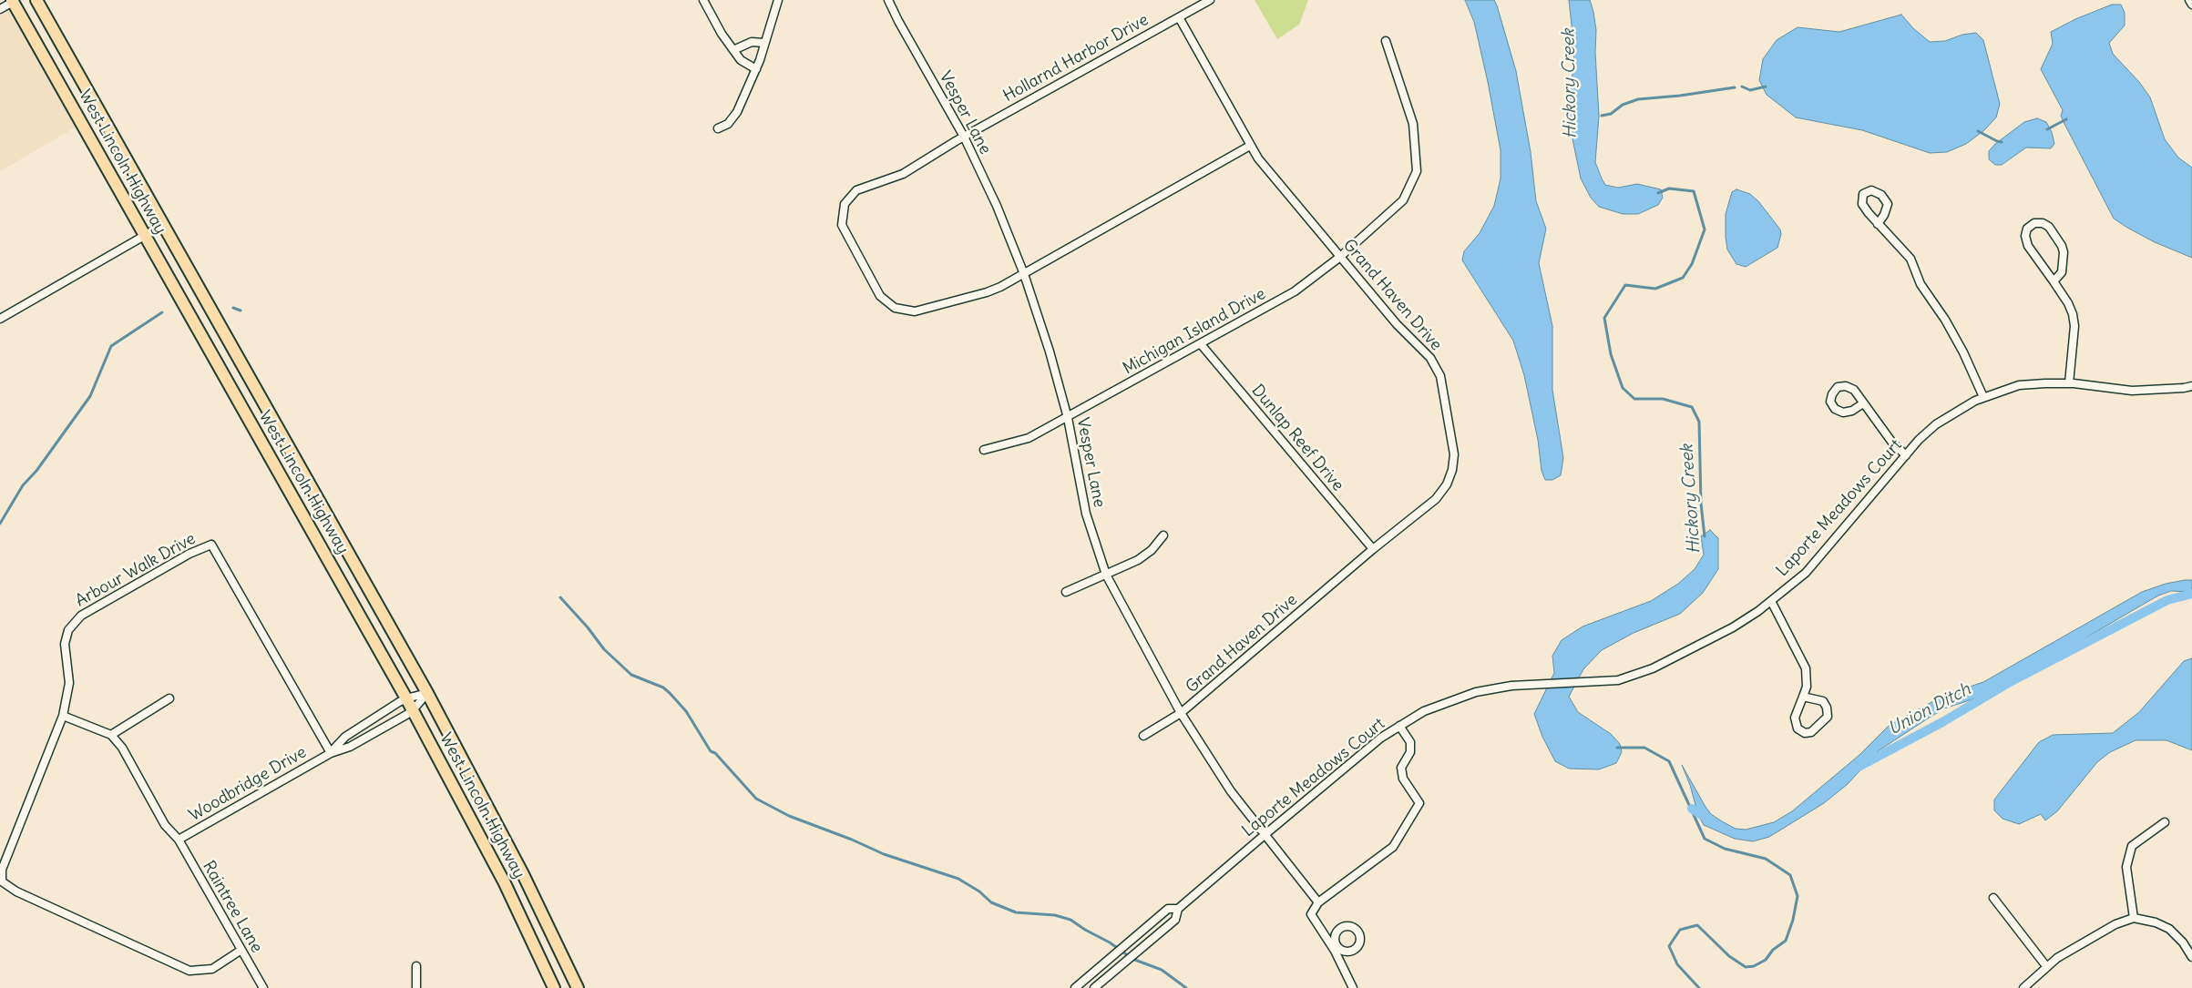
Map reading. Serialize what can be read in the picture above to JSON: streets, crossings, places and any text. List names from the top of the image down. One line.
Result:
{"streets":{"main road":["West Lincoln Highway"],"street":["Hollarnd Harbor Drive","Vesper Lane","Grand Haven Drive","Michigan Island Drive","Dunlap Reef Drive","Laporte Meadows Court","Arbour Walk Drive","Woodbridge Drive","Raintree Lane"]},"crossings":[["Hollarnd Harbor Drive","Vesper Lane"],["Hollarnd Harbor Drive","Grand Haven Drive"],["Vesper Lane","Grand Haven Drive"],["Vesper Lane","Michigan Island Drive"],["Vesper Lane","Laporte Meadows Court"],["West Lincoln Highway","Woodbridge Drive"],["Grand Haven Drive","Michigan Island Drive"],["Grand Haven Drive","Dunlap Reef Drive"],["Michigan Island Drive","Dunlap Reef Drive"],["Arbour Walk Drive","Woodbridge Drive"],["Arbour Walk Drive","Raintree Lane"],["Woodbridge Drive","Raintree Lane"]],"water":["Hickory Creek","Union Ditch"]}
